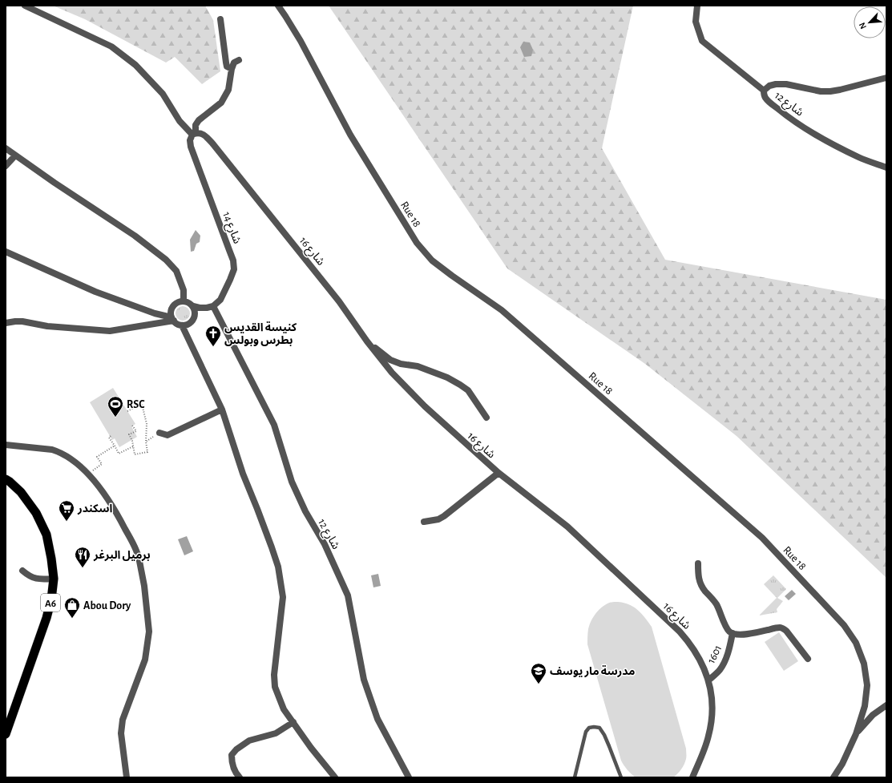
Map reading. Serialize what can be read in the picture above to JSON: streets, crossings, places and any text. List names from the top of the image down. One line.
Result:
{"streets":{"highway":["A6"],"street":["شارع 12","Rue 18","شارع 14","شارع 16","1601"]},"crossings":[["شارع 12","شارع 14"],["شارع 14","شارع 16"],["شارع 16","1601"]],"places":{"church":["كنيسة القديس بطرس وبولس"],"sports":["RSC"],"supermarket":["اسكندر"],"restaurant":["برميل البرغر"],"shop":["Abou Dory"],"school or university":["مدرسة مار يوسف"]},"north":"bottom left"}
